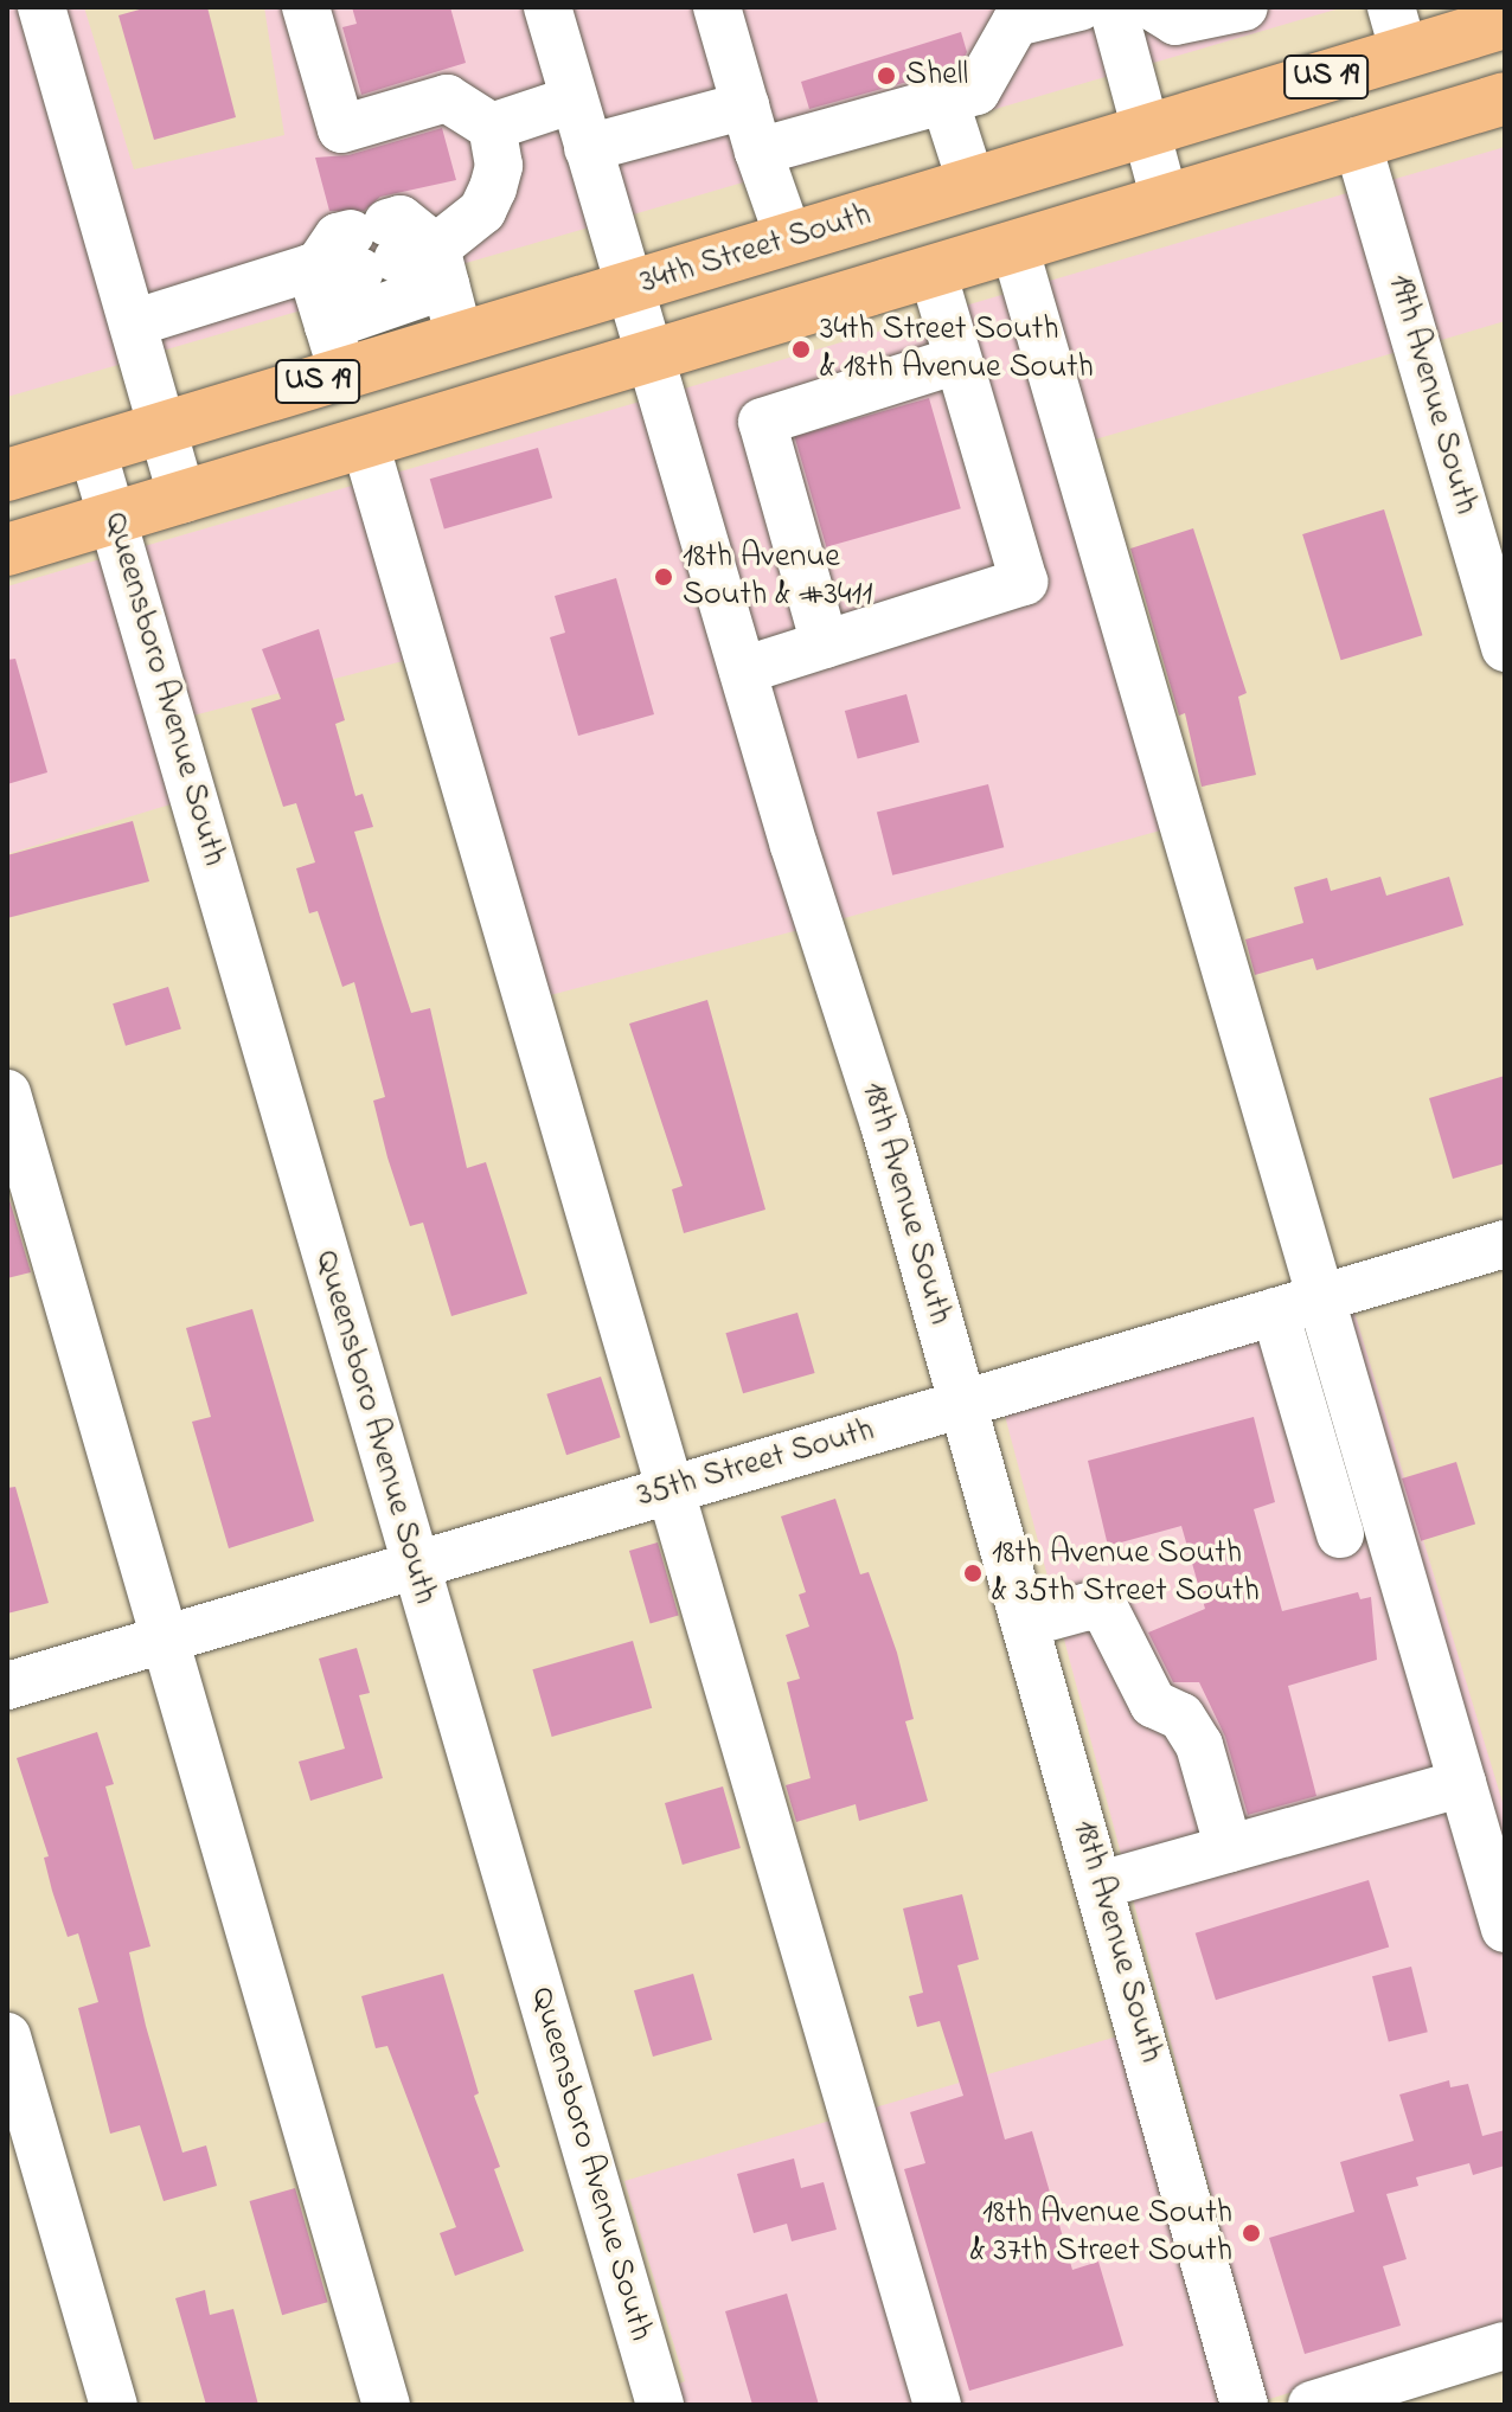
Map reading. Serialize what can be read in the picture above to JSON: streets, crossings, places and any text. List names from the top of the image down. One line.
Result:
{"streets":{"highway":["US 19","34th Street South"],"street":["19th Avenue South","Queensboro Avenue South","18th Avenue South","35th Street South"]},"crossings":[["US 19","19th Avenue South"],["US 19","Queensboro Avenue South"],["US 19","18th Avenue South"],["34th Street South","Queensboro Avenue South"],["34th Street South","18th Avenue South"],["Queensboro Avenue South","35th Street South"],["18th Avenue South","35th Street South"]],"places":["Shell","34th Street South & 18th Avenue South","18th Avenue South & #3411","18th Avenue South & 35th Street South","18th Avenue South & 37th Street South"]}
